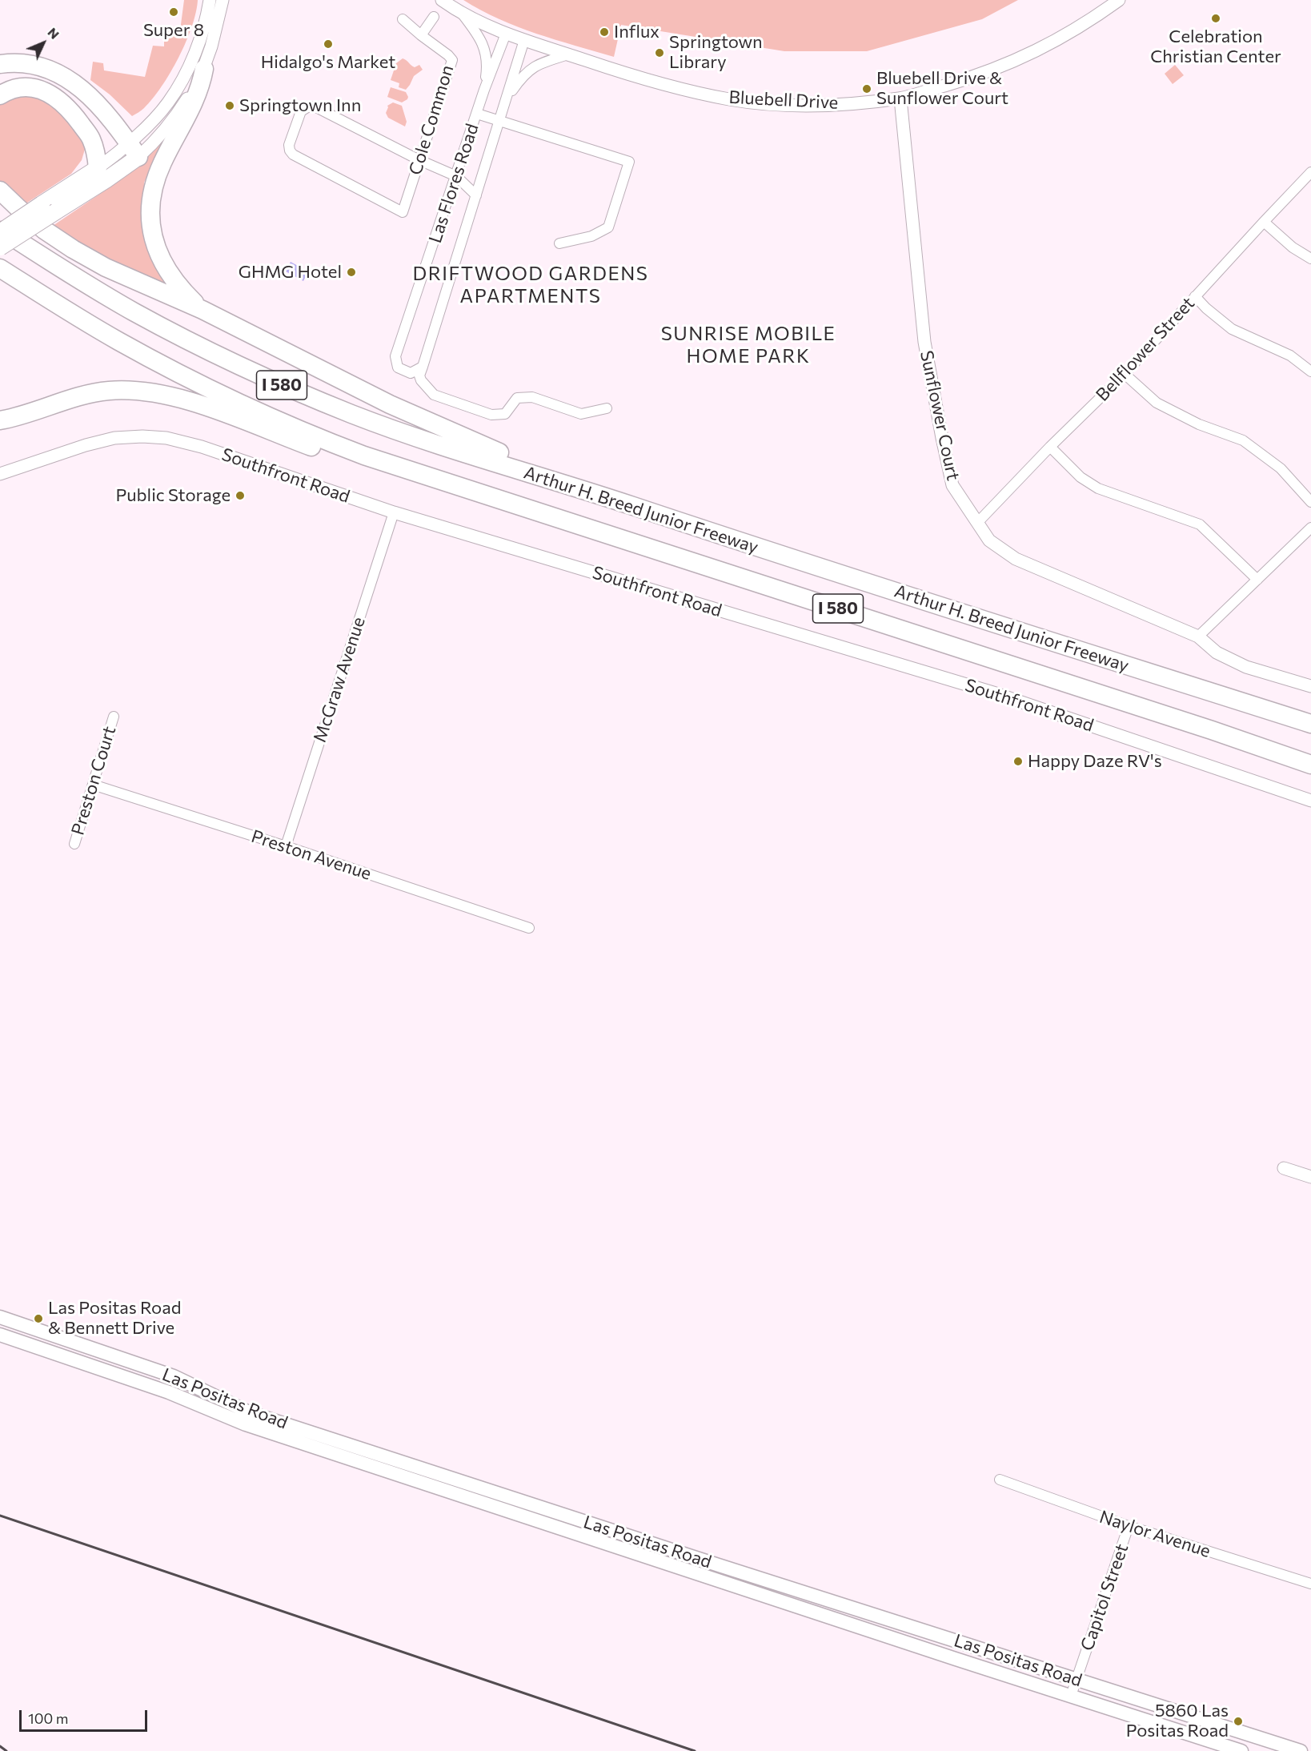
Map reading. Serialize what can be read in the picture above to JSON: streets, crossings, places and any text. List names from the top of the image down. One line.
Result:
{"streets":{"highway":["I 580","Arthur H. Breed Junior Freeway"],"main road":["Las Positas Road"],"street":["Bluebell Drive","Cole Common","Las Flores Road","Bellflower Street","Sunflower Court","Southfront Road","McGraw Avenue","Preston Court","Preston Avenue","Naylor Avenue","Capitol Street"]},"crossings":[["Bluebell Drive","Las Flores Road"],["Bluebell Drive","Sunflower Court"],["Bellflower Street","Sunflower Court"],["Southfront Road","McGraw Avenue"],["McGraw Avenue","Preston Avenue"],["Preston Court","Preston Avenue"],["Las Positas Road","Capitol Street"],["Naylor Avenue","Capitol Street"]],"districts":["DRIFTWOOD GARDENS APARTMENTS","SUNRISE MOBILE HOME PARK"],"places":["Super 8","Celebration Christian Center","Influx","Hidalgo's Market","Springtown Library","Bluebell Drive & Sunflower Court","Springtown Inn","GHMG Hotel","Public Storage","Happy Daze RV's","Las Positas Road & Bennett Drive","5860 Las Positas Road"],"scale_bar":"100 m","north":"top right"}
